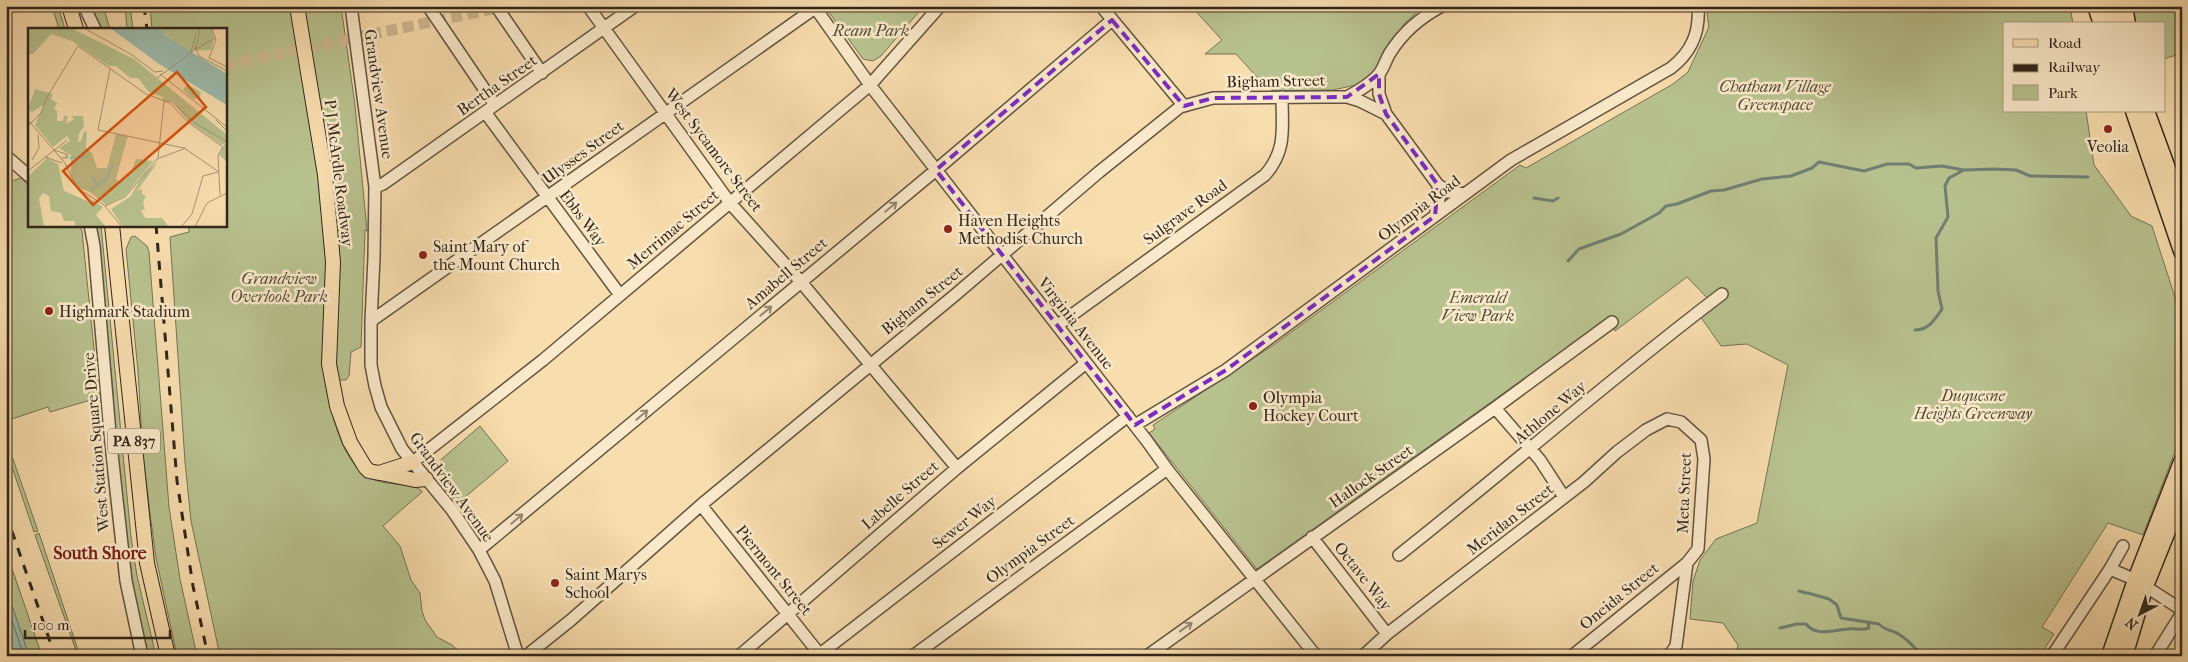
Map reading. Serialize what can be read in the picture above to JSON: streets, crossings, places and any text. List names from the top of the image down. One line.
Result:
{"streets":{"main road":["P J McArdle Roadway","PA 837"],"street":["Bigham Street","Bertha Street","Grandview Avenue","West Sycamore Street","Ulysses Street","Olympia Road","Sulgrave Road","Ebbs Way","Merrimac Street","Amabell Street","Virginia Avenue","Athlone Way","West Station Square Drive","Hallock Street","Meta Street","Labelle Street","Meridan Street","Sewer Way","Olympia Street","Piermont Street","Octave Way","Oneida Street"]},"crossings":[["Bigham Street","West Sycamore Street"],["Bigham Street","Sulgrave Road"],["Bigham Street","Virginia Avenue"],["Bigham Street","Piermont Street"],["Bertha Street","Grandview Avenue"],["Bertha Street","West Sycamore Street"],["Bertha Street","Ebbs Way"],["Grandview Avenue","Ulysses Street"],["Grandview Avenue","Merrimac Street"],["Grandview Avenue","Amabell Street"],["West Sycamore Street","Ulysses Street"],["West Sycamore Street","Merrimac Street"],["West Sycamore Street","Amabell Street"],["West Sycamore Street","Labelle Street"],["Ulysses Street","Ebbs Way"],["Ulysses Street","Virginia Avenue"],["Olympia Road","Virginia Avenue"],["Olympia Road","Sewer Way"],["Sulgrave Road","Virginia Avenue"],["Ebbs Way","Merrimac Street"],["Merrimac Street","Virginia Avenue"],["Amabell Street","Virginia Avenue"],["Virginia Avenue","Hallock Street"],["Virginia Avenue","Labelle Street"],["Virginia Avenue","Sewer Way"],["Virginia Avenue","Olympia Street"],["Hallock Street","Octave Way"],["Meta Street","Meridan Street"],["Meta Street","Oneida Street"],["Labelle Street","Piermont Street"],["Meridan Street","Octave Way"],["Sewer Way","Piermont Street"]],"one_way":["Amabell Street"],"districts":["South Shore"],"parks":["Ream Park","Chatham Village Greenspace","Grandview Overlook Park","Emerald View Park","Duquesne Heights Greenway"],"places":["Veolia","Haven Heights Methodist Church","Saint Mary of the Mount Church","Highmark Stadium","Olympia Hockey Court","Saint Marys School"],"legend":["Road","Railway","Park"],"scale_bar":"100 m","north":"bottom left"}
